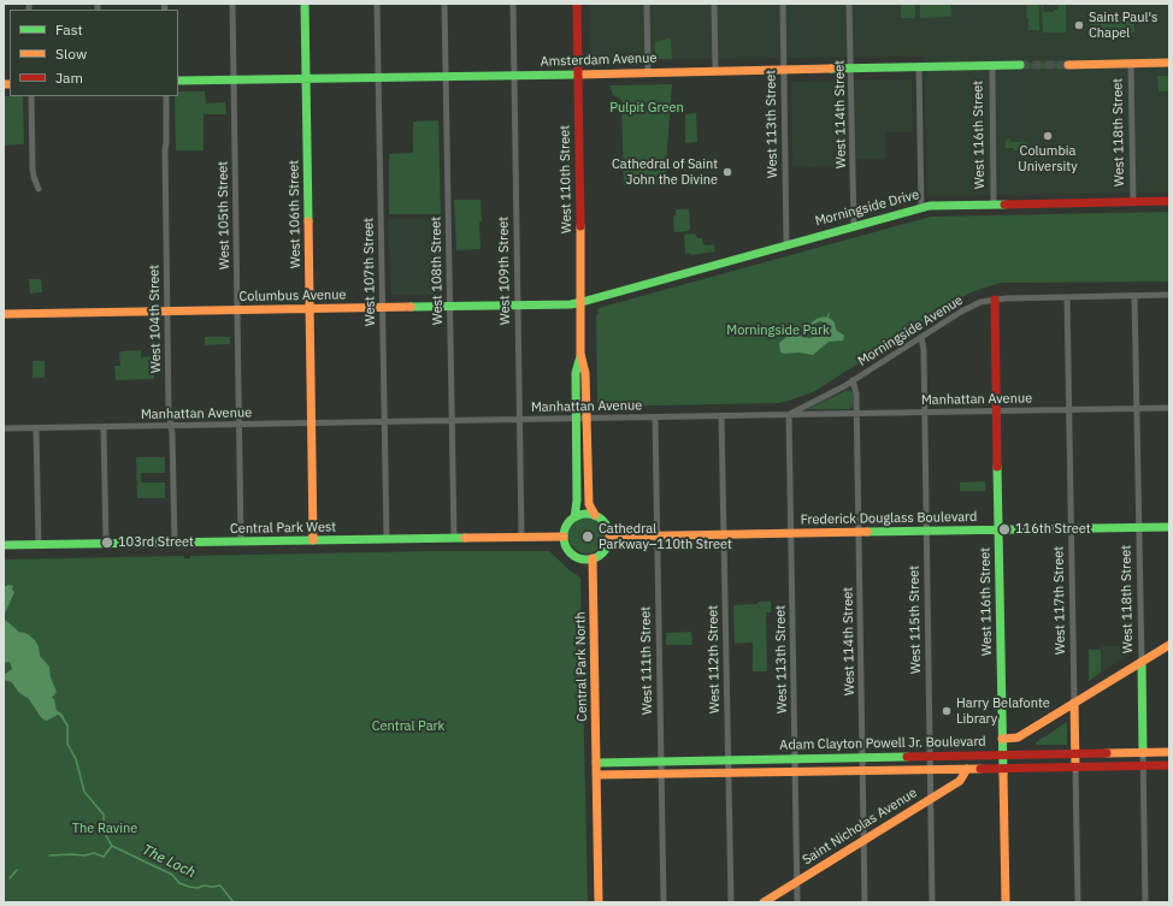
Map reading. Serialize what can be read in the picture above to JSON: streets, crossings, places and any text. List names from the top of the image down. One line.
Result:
{"streets":{"main road":["Amsterdam Avenue","West 118th Street","West 116th Street","West 110th Street","Morningside Drive","West 106th Street","Columbus Avenue","Frederick Douglass Boulevard","Central Park West","West 117th Street","Central Park North","Adam Clayton Powell Jr. Boulevard","Saint Nicholas Avenue"],"street":["West 114th Street","West 113th Street","West 105th Street","West 108th Street","West 109th Street","West 107th Street","West 104th Street","Morningside Avenue","Manhattan Avenue","West 115th Street","West 112th Street","West 111th Street"]},"crossings":[["Amsterdam Avenue","West 114th Street"],["Amsterdam Avenue","West 113th Street"],["Amsterdam Avenue","West 116th Street"],["Amsterdam Avenue","West 110th Street"],["Amsterdam Avenue","West 106th Street"],["Amsterdam Avenue","West 105th Street"],["Amsterdam Avenue","West 108th Street"],["Amsterdam Avenue","West 109th Street"],["Amsterdam Avenue","West 107th Street"],["West 114th Street","Morningside Drive"],["West 114th Street","Morningside Avenue"],["West 114th Street","Manhattan Avenue"],["West 114th Street","Frederick Douglass Boulevard"],["West 114th Street","Adam Clayton Powell Jr. Boulevard"],["West 114th Street","Saint Nicholas Avenue"],["West 113th Street","Morningside Drive"],["West 113th Street","Morningside Avenue"],["West 113th Street","Manhattan Avenue"],["West 113th Street","Frederick Douglass Boulevard"],["West 113th Street","Adam Clayton Powell Jr. Boulevard"],["West 113th Street","Saint Nicholas Avenue"],["West 118th Street","Morningside Drive"],["West 118th Street","Morningside Avenue"],["West 118th Street","Manhattan Avenue"],["West 118th Street","Frederick Douglass Boulevard"],["West 118th Street","Adam Clayton Powell Jr. Boulevard"],["West 116th Street","Morningside Drive"],["West 116th Street","Morningside Avenue"],["West 116th Street","Manhattan Avenue"],["West 116th Street","Frederick Douglass Boulevard"],["West 116th Street","Adam Clayton Powell Jr. Boulevard"],["West 110th Street","Morningside Drive"],["West 110th Street","Columbus Avenue"],["West 110th Street","Manhattan Avenue"],["West 110th Street","Frederick Douglass Boulevard"],["West 110th Street","Central Park West"],["West 110th Street","Central Park North"],["Morningside Drive","Columbus Avenue"],["West 106th Street","Columbus Avenue"],["West 106th Street","Manhattan Avenue"],["West 106th Street","Central Park West"],["West 105th Street","Columbus Avenue"],["West 105th Street","Manhattan Avenue"],["West 105th Street","Central Park West"],["West 108th Street","Columbus Avenue"],["West 108th Street","Manhattan Avenue"],["West 108th Street","Central Park West"],["West 109th Street","Columbus Avenue"],["West 109th Street","Manhattan Avenue"],["West 109th Street","Central Park West"],["West 107th Street","Columbus Avenue"],["West 107th Street","Manhattan Avenue"],["West 107th Street","Central Park West"],["Columbus Avenue","West 104th Street"],["West 104th Street","Manhattan Avenue"],["West 104th Street","Central Park West"],["Morningside Avenue","Manhattan Avenue"],["Morningside Avenue","West 117th Street"],["Morningside Avenue","West 115th Street"],["Manhattan Avenue","West 117th Street"],["Manhattan Avenue","West 115th Street"],["Manhattan Avenue","West 112th Street"],["Manhattan Avenue","West 111th Street"],["Frederick Douglass Boulevard","Central Park West"],["Frederick Douglass Boulevard","West 117th Street"],["Frederick Douglass Boulevard","West 115th Street"],["Frederick Douglass Boulevard","West 112th Street"],["Frederick Douglass Boulevard","West 111th Street"],["Frederick Douglass Boulevard","Central Park North"],["Central Park West","Central Park North"],["West 117th Street","Adam Clayton Powell Jr. Boulevard"],["West 115th Street","Adam Clayton Powell Jr. Boulevard"],["West 115th Street","Saint Nicholas Avenue"],["West 112th Street","Adam Clayton Powell Jr. Boulevard"],["West 111th Street","Adam Clayton Powell Jr. Boulevard"],["Central Park North","Adam Clayton Powell Jr. Boulevard"],["Adam Clayton Powell Jr. Boulevard","Saint Nicholas Avenue"]],"water":["The Loch"],"parks":["Pulpit Green","Morningside Park","Central Park","The Ravine"],"places":["Saint Paul's Chapel","Columbia University","Cathedral of Saint John the Divine","116th Street","Cathedral Parkway–110th Street","103rd Street","Harry Belafonte Library"],"legend":["Fast","Slow","Jam"]}
